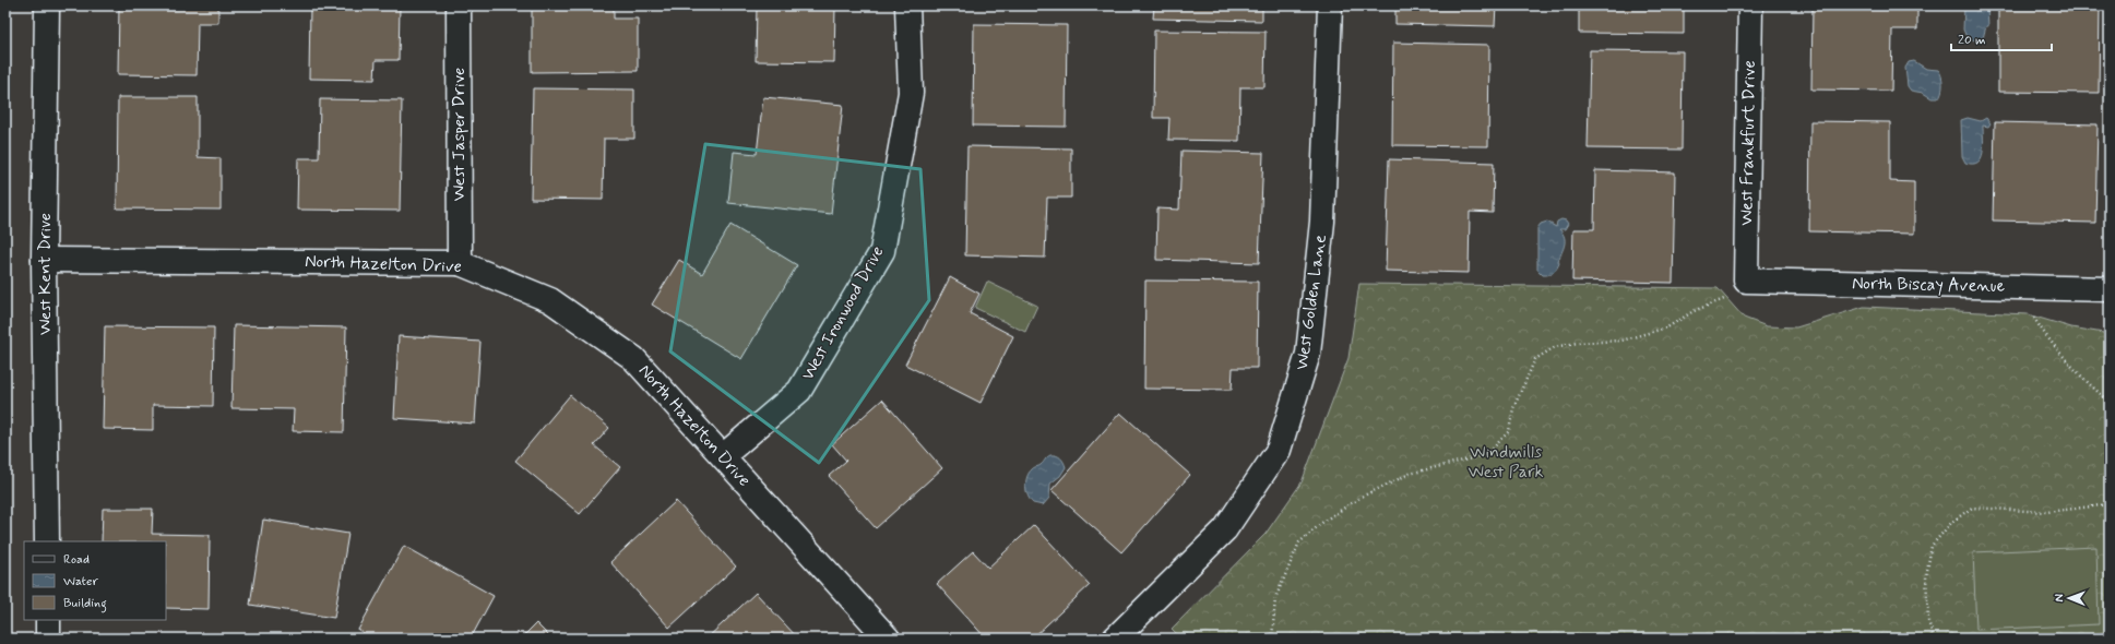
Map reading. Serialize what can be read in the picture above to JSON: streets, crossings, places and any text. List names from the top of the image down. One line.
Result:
{"streets":{"street":["West Jasper Drive","West Frankfurt Drive","North Hazelton Drive","West Kent Drive","North Biscay Avenue","West Golden Lane","West Ironwood Drive"]},"crossings":[["West Jasper Drive","North Hazelton Drive"],["West Frankfurt Drive","North Biscay Avenue"],["North Hazelton Drive","West Kent Drive"],["North Hazelton Drive","West Ironwood Drive"]],"parks":["Windmills West Park"],"legend":["Road","Water","Building"],"scale_bar":"20 m","north":"left"}
